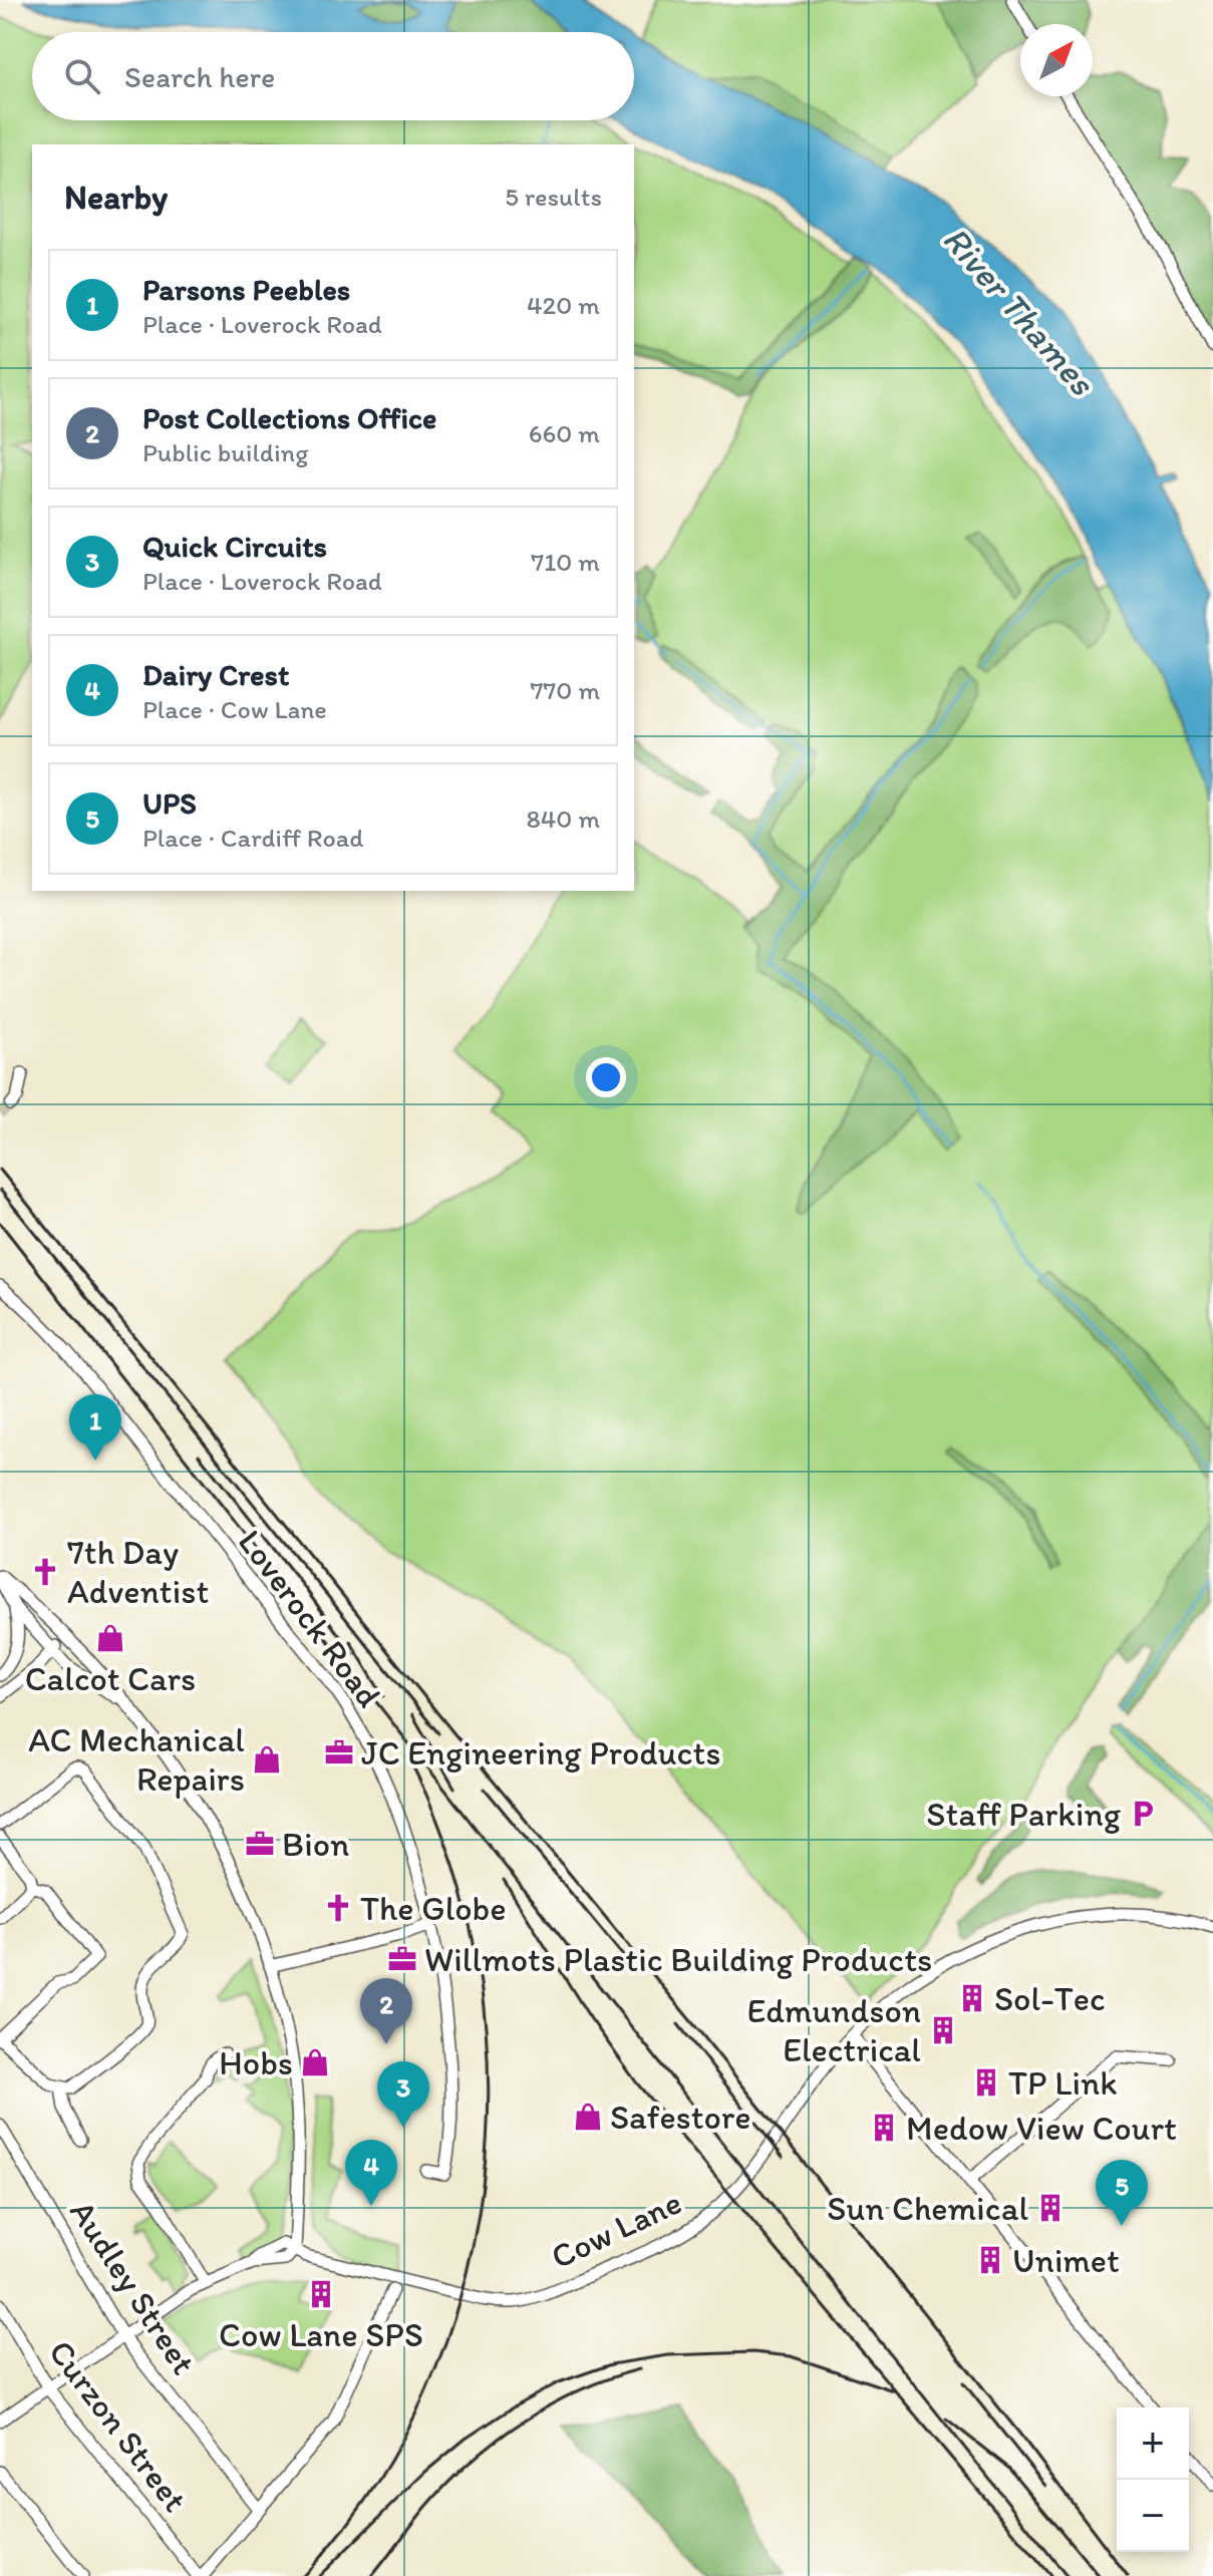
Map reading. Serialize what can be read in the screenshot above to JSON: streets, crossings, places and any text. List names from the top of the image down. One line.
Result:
{"streets":{"street":["Loverock Road","Cow Lane","Audley Street","Curzon Street"]},"water":["River Thames"],"places":{"church":["7th Day Adventist","The Globe"],"shop":["Calcot Cars","AC Mechanical Repairs","Hobs","Safestore"],"office":["JC Engineering Products","Bion","Willmots Plastic Building Products"],"parking":["Staff Parking"],"building":["Sol-Tec","Edmundson Electrical","TP Link","Medow View Court","Sun Chemical","Unimet","Cow Lane SPS"]},"north":"top right","page":{"search":"Search here","heading":["Nearby","5 results"],"list":[{"mark":"1","name":"Parsons Peebles","note":"Place · Loverock Road","value":"420 m"},{"mark":"2","name":"Post Collections Office","note":"Public building","value":"660 m"},{"mark":"3","name":"Quick Circuits","note":"Place · Loverock Road","value":"710 m"},{"mark":"4","name":"Dairy Crest","note":"Place · Cow Lane","value":"770 m"},{"mark":"5","name":"UPS","note":"Place · Cardiff Road","value":"840 m"}],"pins":["1","2","3","4","5"],"map_buttons":["+","−"]}}
